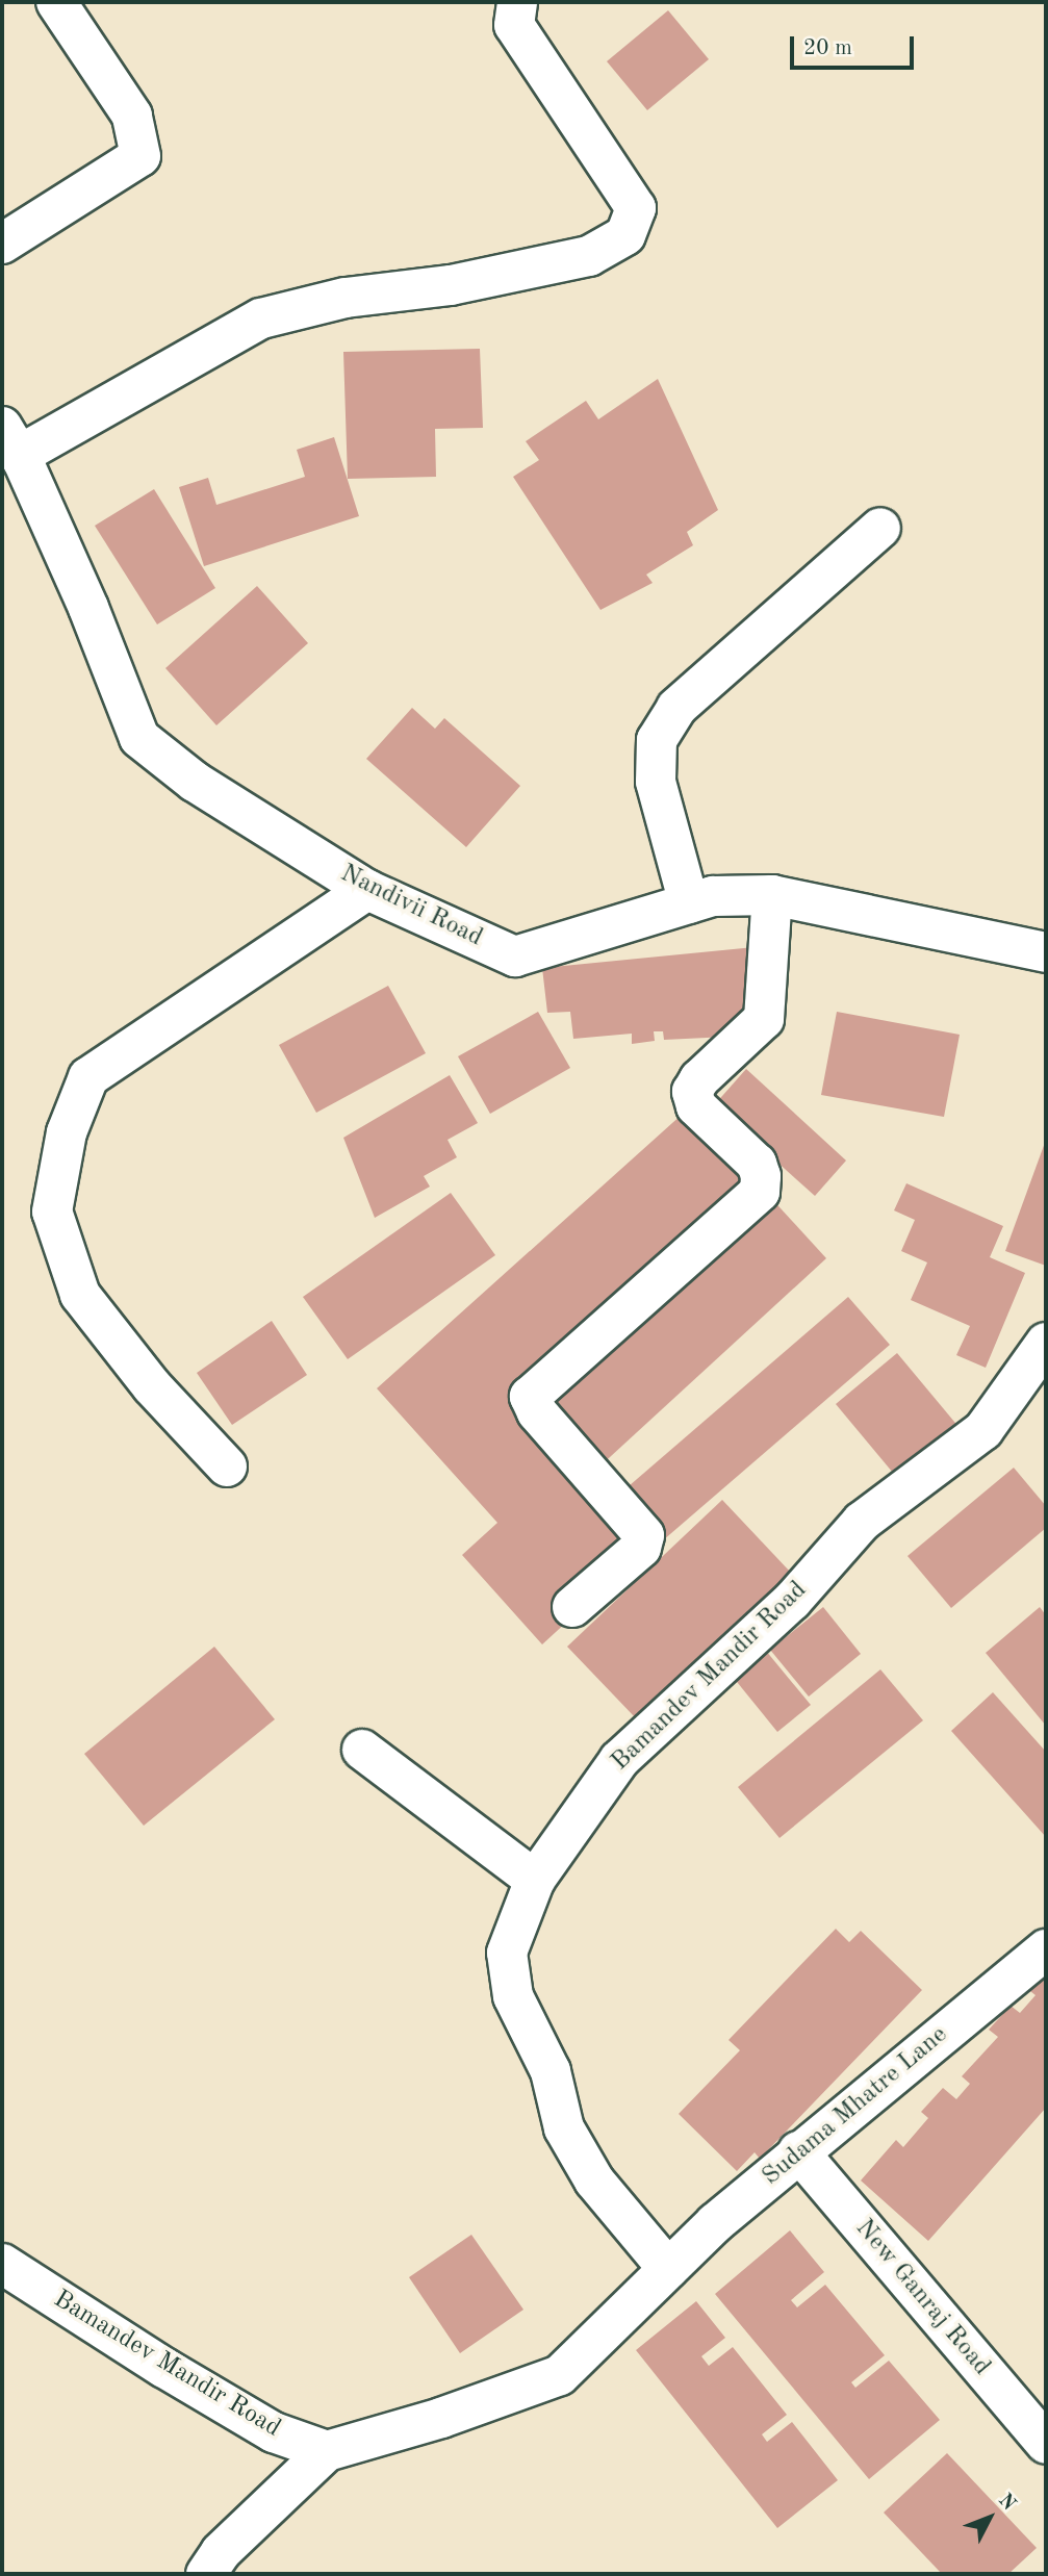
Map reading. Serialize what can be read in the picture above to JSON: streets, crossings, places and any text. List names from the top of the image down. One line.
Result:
{"streets":{"street":["Nandivii Road","Bamandev Mandir Road","Sudama Mhatre Lane","New Ganraj Road"]},"crossings":[["Bamandev Mandir Road","Sudama Mhatre Lane"],["Sudama Mhatre Lane","New Ganraj Road"]],"scale_bar":"20 m","north":"top right"}
